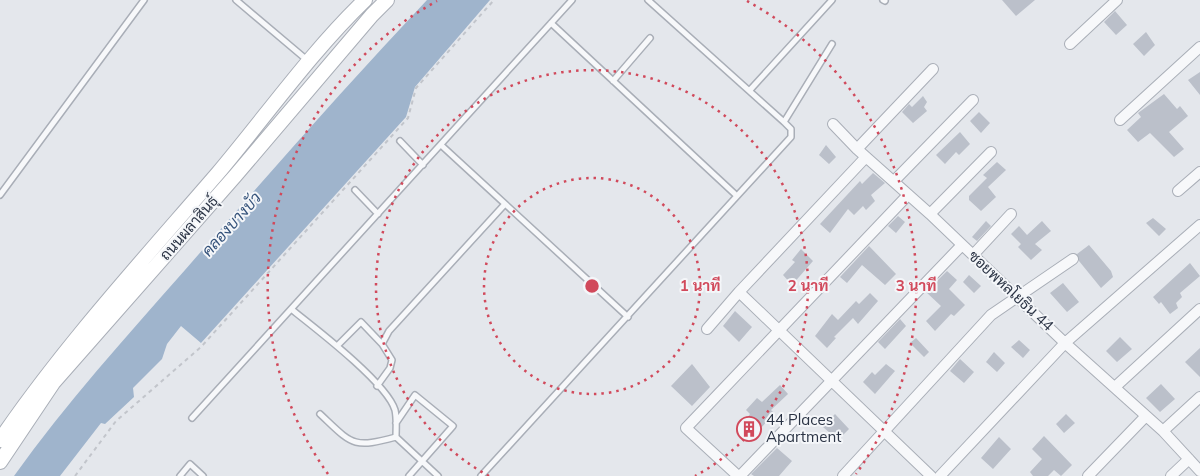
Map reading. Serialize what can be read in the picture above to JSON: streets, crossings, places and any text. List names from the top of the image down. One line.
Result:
{"streets":{"main road":["ถนนผลาสินธุ์"],"street":["ซอยพหลโยธิน 44"]},"water":["คลองบางบัว"],"places":{"building":["44 Places Apartment"]},"rings":["1 นาที","2 นาที","3 นาที"]}
